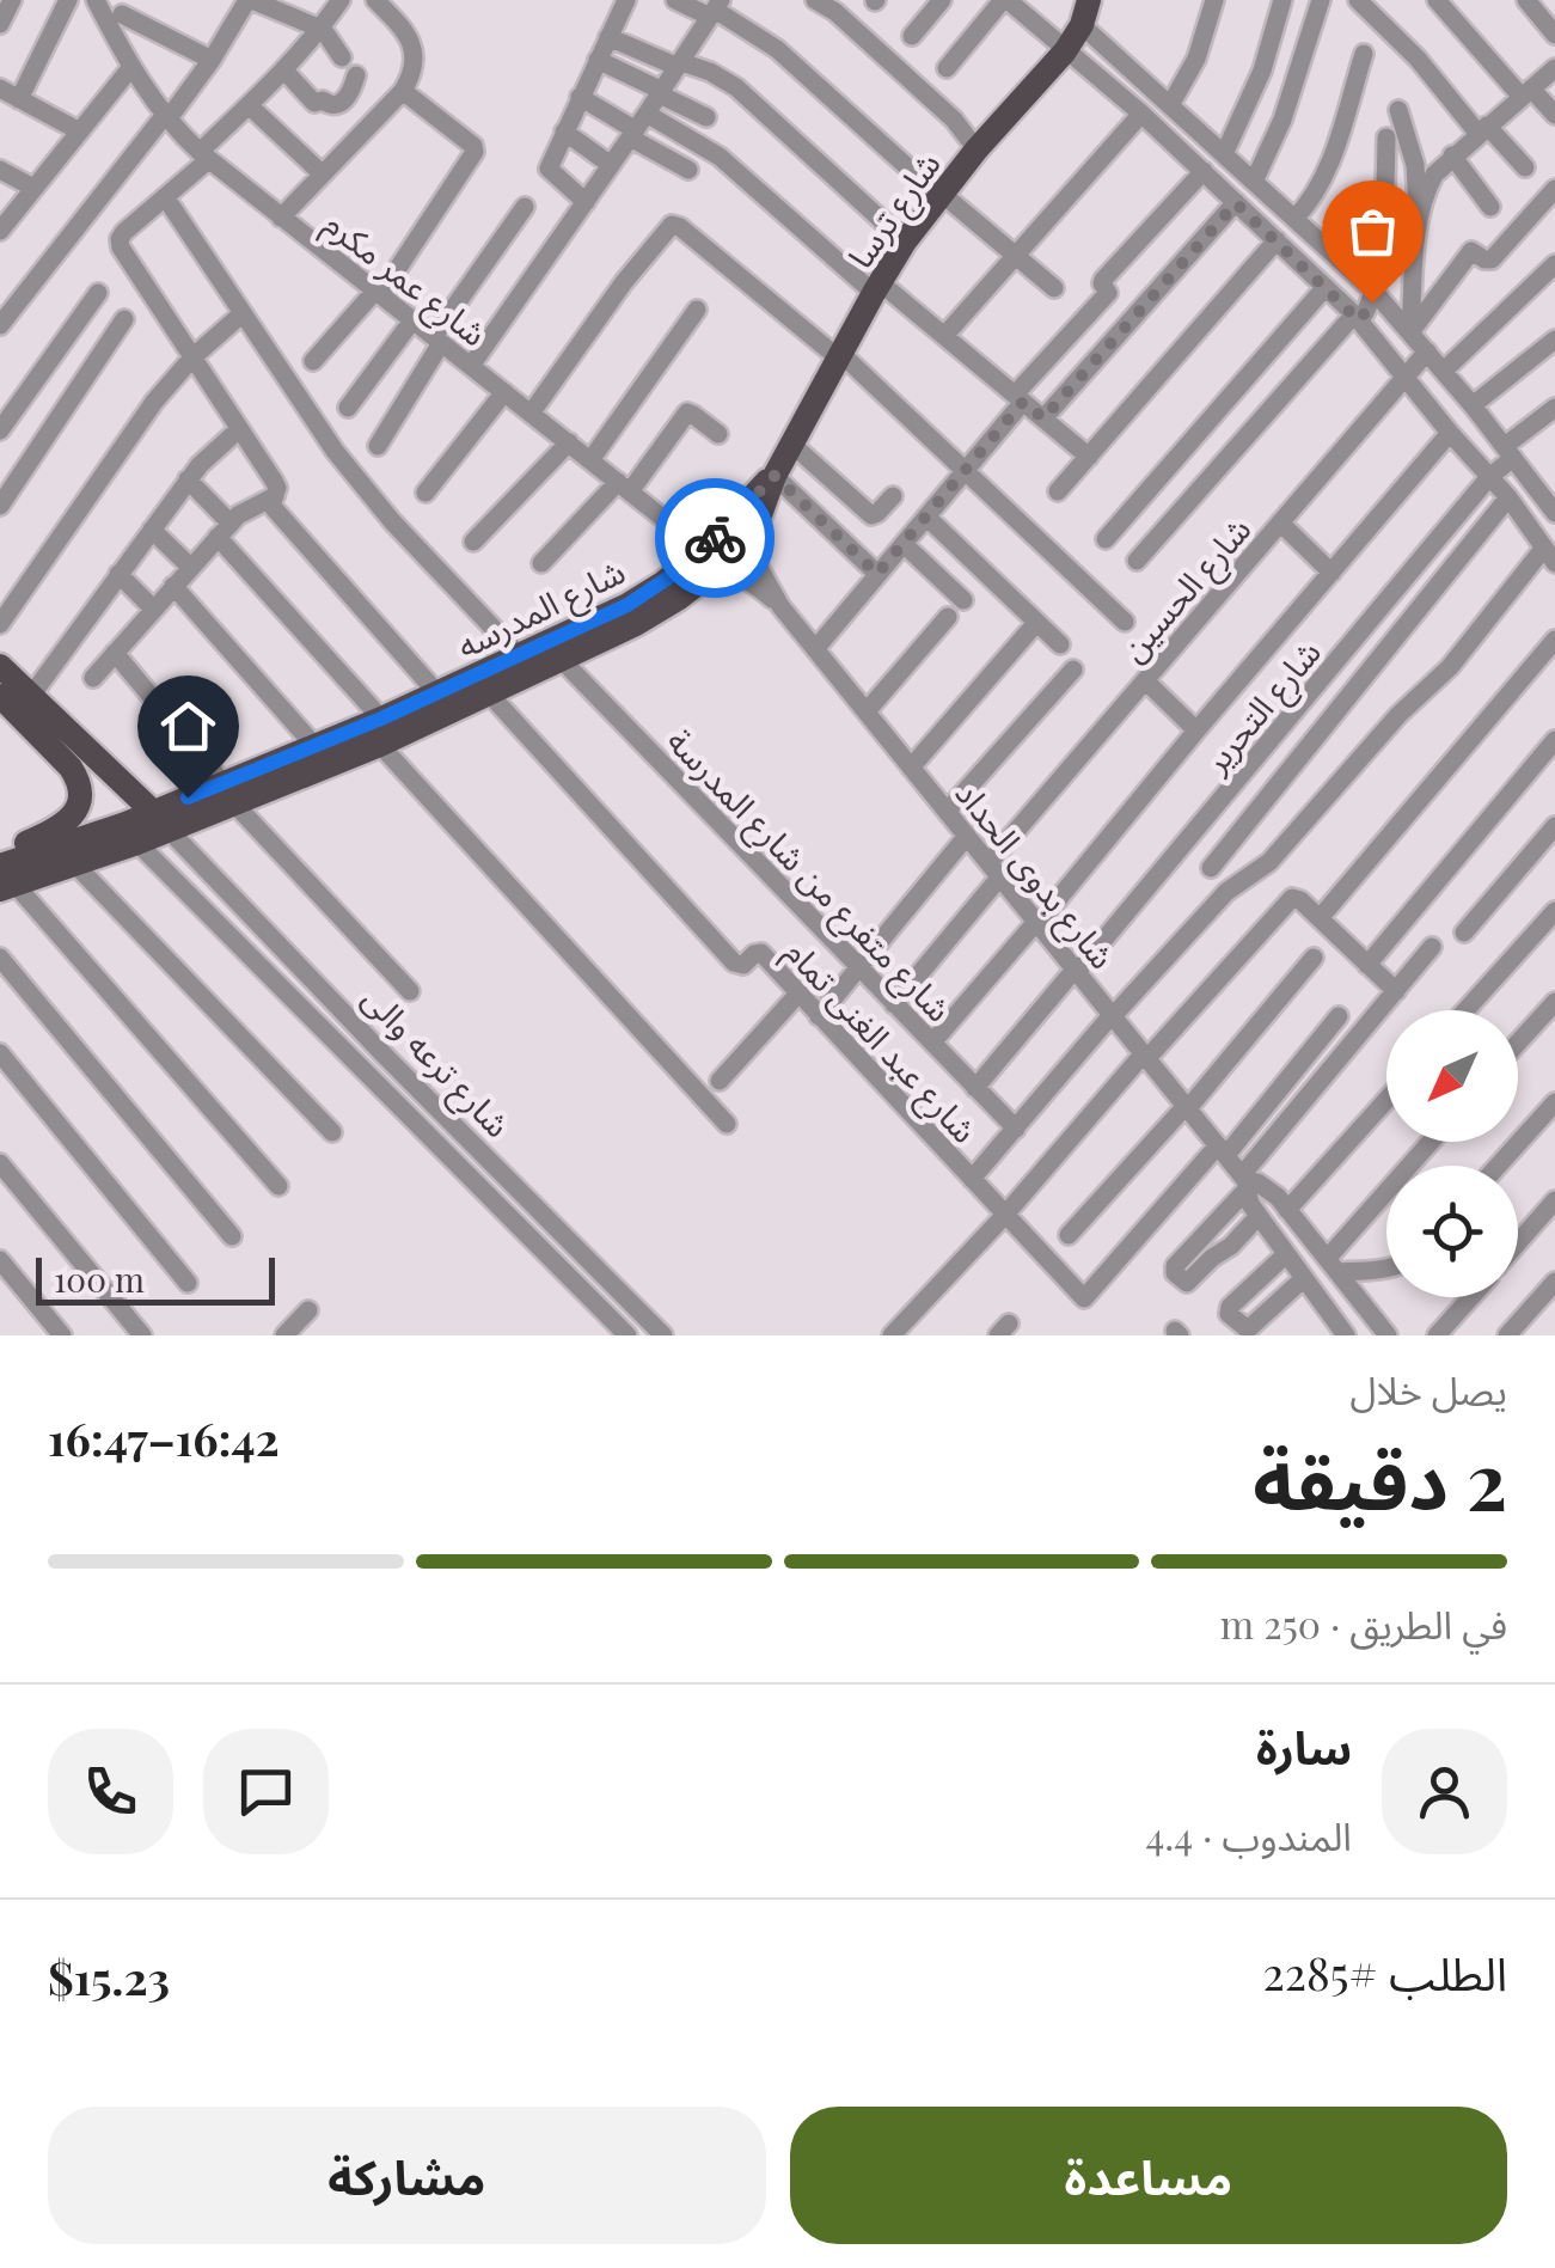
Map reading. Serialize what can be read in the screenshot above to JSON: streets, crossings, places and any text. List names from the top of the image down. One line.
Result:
{"streets":{"main road":["شارع ترسا","شارع المدرسه","شارع ترعه والى"],"street":["شارع عمر مكرم","شارع الحسين","شارع التحرير","شارع متفرع من شارع المدرسة","شارع بدوى الحداد","شارع عبد الغنى تمام"]},"crossings":[["شارع ترسا","شارع المدرسه"],["شارع عمر مكرم","شارع المدرسه"],["شارع عمر مكرم","شارع بدوى الحداد"],["شارع الحسين","شارع متفرع من شارع المدرسة"],["شارع الحسين","شارع بدوى الحداد"],["شارع المدرسه","شارع متفرع من شارع المدرسة"],["شارع المدرسه","شارع بدوى الحداد"],["شارع المدرسه","شارع عبد الغنى تمام"],["شارع المدرسه","شارع ترعه والى"],["شارع التحرير","شارع متفرع من شارع المدرسة"],["شارع التحرير","شارع بدوى الحداد"],["شارع بدوى الحداد","شارع عبد الغنى تمام"]],"scale_bar":"100 m","north":"bottom left","page":{"scale":"100 m","heading":["2 دقيقة","يصل خلال","16:42–16:47"],"panel":["سارة","المندوب · 4.4","الطلب #2285","$15.23"],"bar":"في الطريق · 250 m","buttons":["مساعدة","مشاركة"]}}
